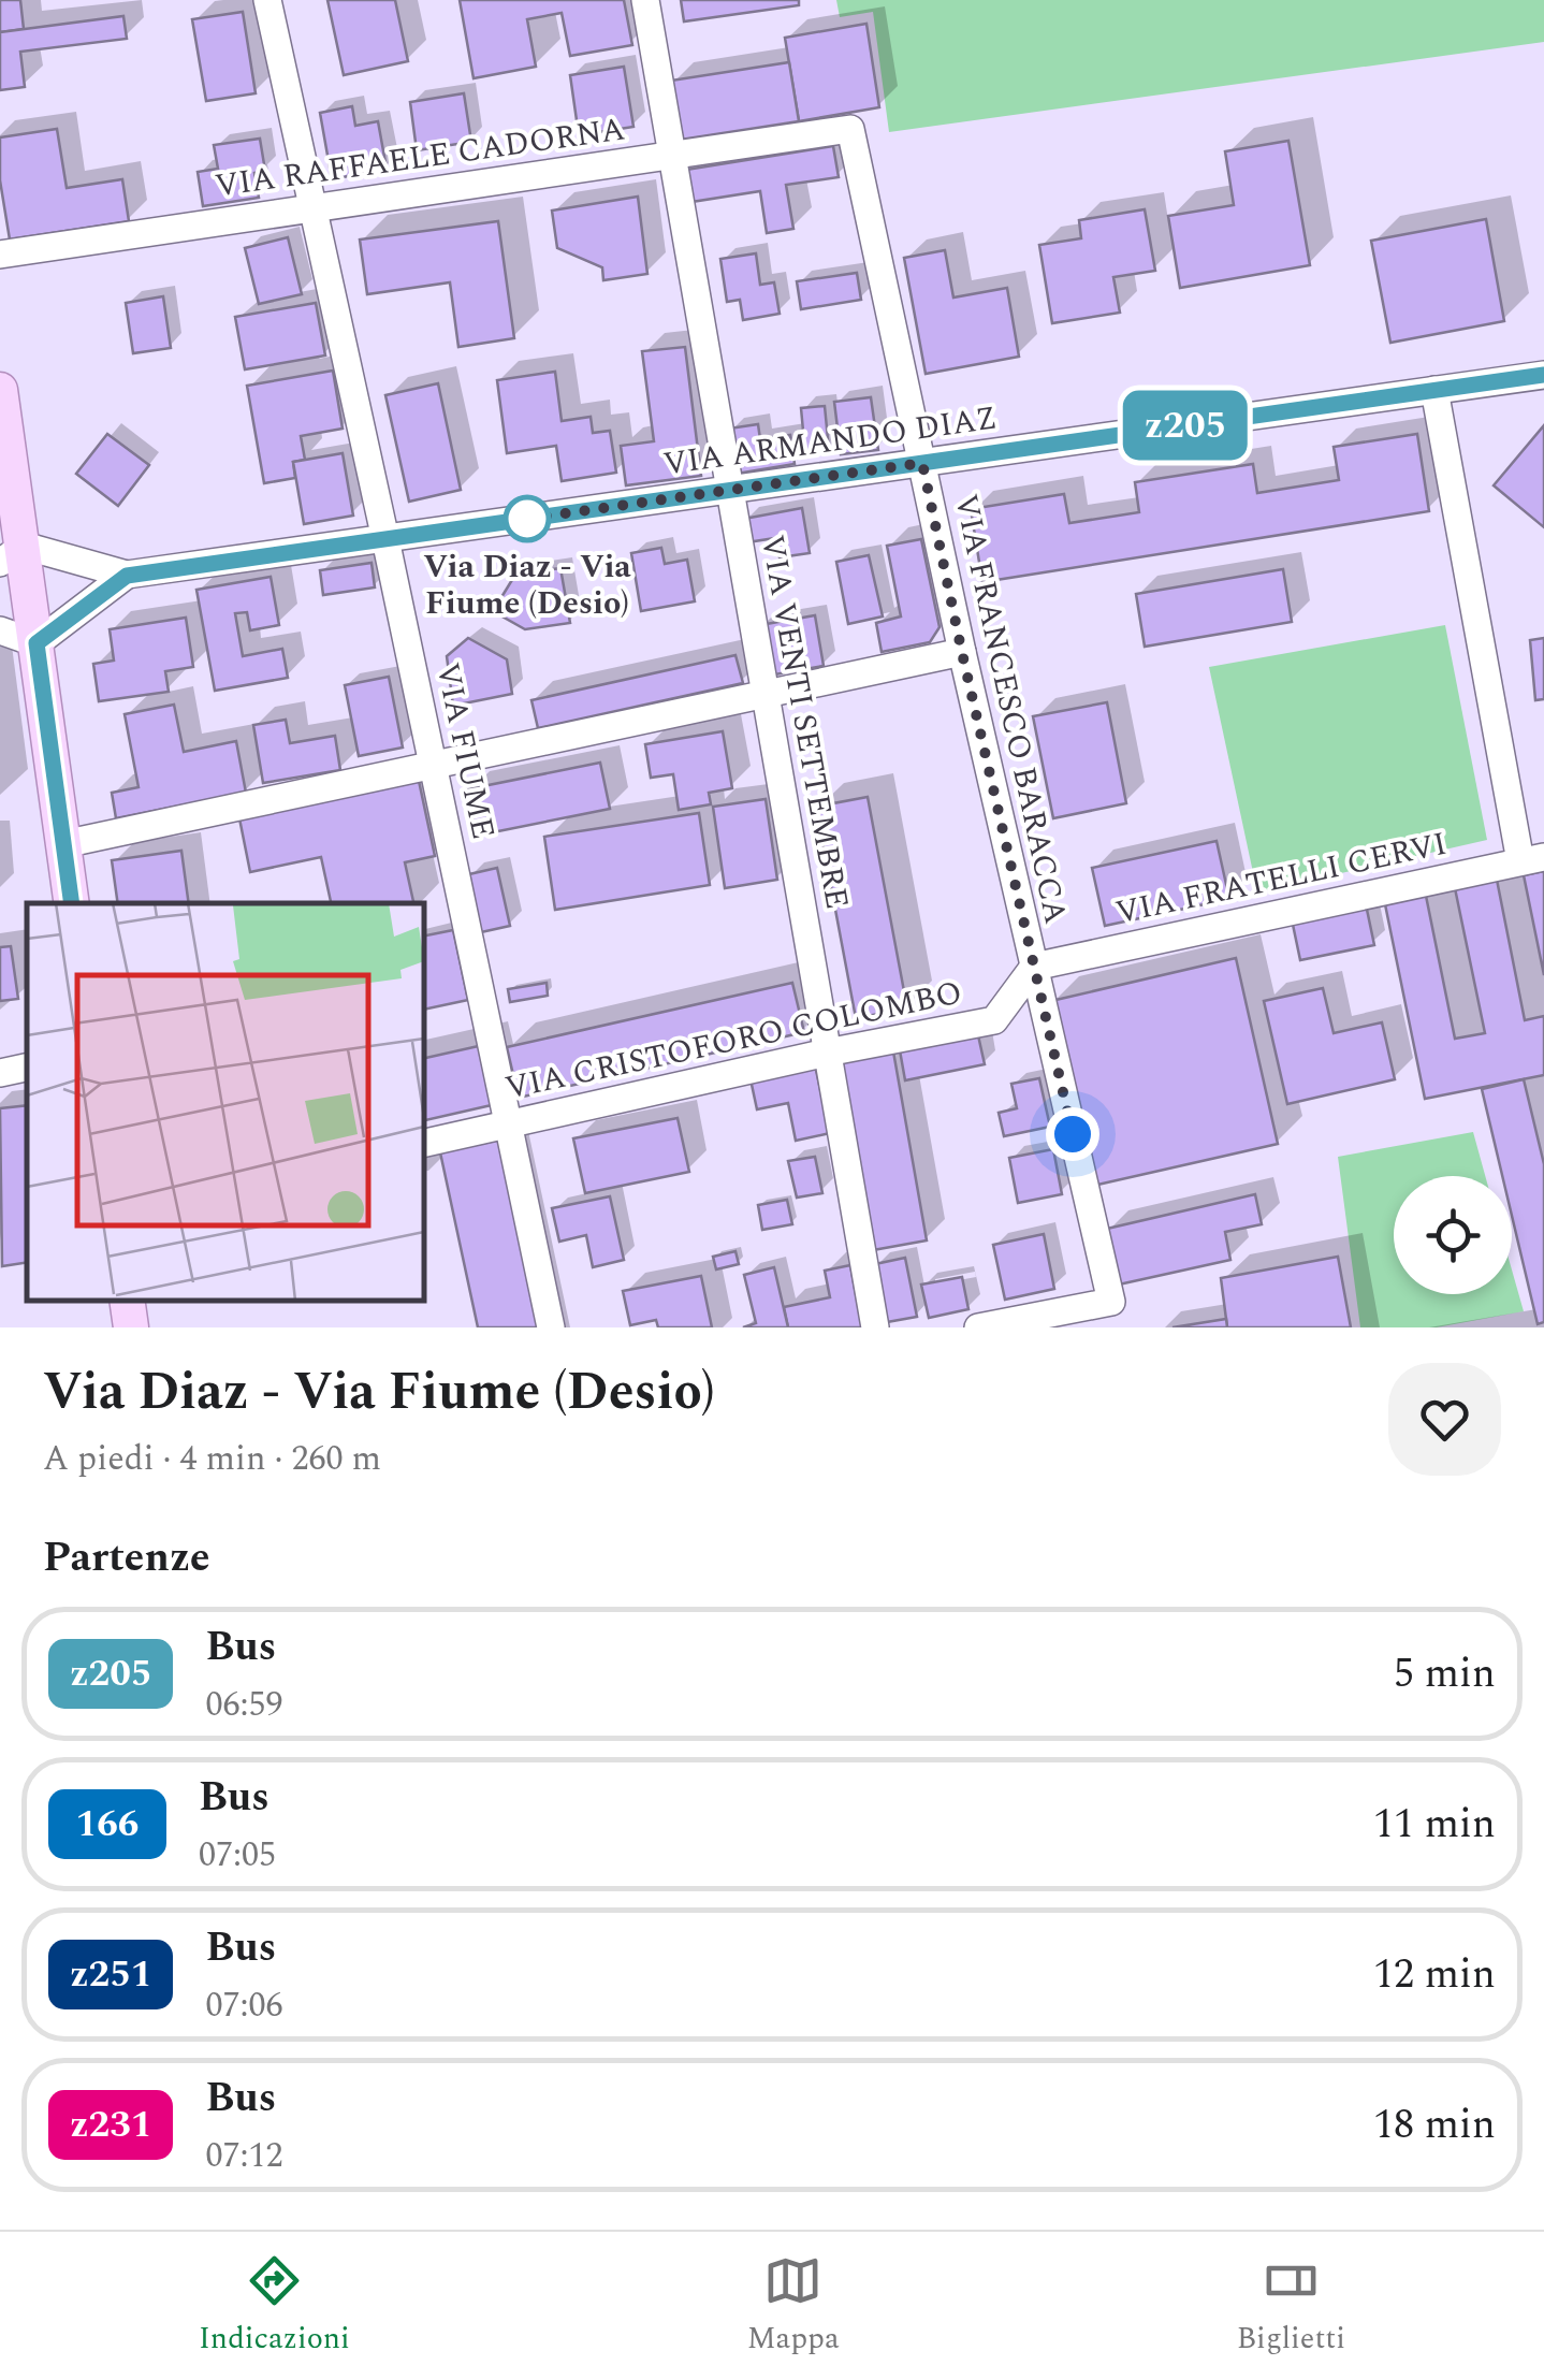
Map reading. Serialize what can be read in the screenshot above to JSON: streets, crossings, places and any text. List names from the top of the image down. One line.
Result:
{"streets":{"street":["VIA RAFFAELE CADORNA","VIA ARMANDO DIAZ","VIA FRANCESCO BARACCA","VIA VENTI SETTEMBRE","VIA FIUME","VIA FRATELLI CERVI","VIA CRISTOFORO COLOMBO"]},"crossings":[["VIA RAFFAELE CADORNA","VIA FRANCESCO BARACCA"],["VIA RAFFAELE CADORNA","VIA VENTI SETTEMBRE"],["VIA RAFFAELE CADORNA","VIA FIUME"],["VIA ARMANDO DIAZ","VIA FRANCESCO BARACCA"],["VIA ARMANDO DIAZ","VIA VENTI SETTEMBRE"],["VIA ARMANDO DIAZ","VIA FIUME"],["VIA FRANCESCO BARACCA","VIA FRATELLI CERVI"],["VIA FRANCESCO BARACCA","VIA CRISTOFORO COLOMBO"],["VIA VENTI SETTEMBRE","VIA CRISTOFORO COLOMBO"],["VIA FIUME","VIA CRISTOFORO COLOMBO"],["VIA FRATELLI CERVI","VIA CRISTOFORO COLOMBO"]],"places":["Via Diaz - Via Fiume (Desio)"],"lines":["bus line z205"],"page":{"on_map":"z205","heading":[["Via Diaz - Via Fiume (Desio)","A piedi · 4 min · 260 m"],"Partenze"],"list":[{"mark":"z205","name":"Bus","note":"06:59","value":"5 min"},{"mark":"166","name":"Bus","note":"07:05","value":"11 min"},{"mark":"z251","name":"Bus","note":"07:06","value":"12 min"},{"mark":"z231","name":"Bus","note":"07:12","value":"18 min"}],"tabs":["Indicazioni","Mappa","Biglietti"]}}
